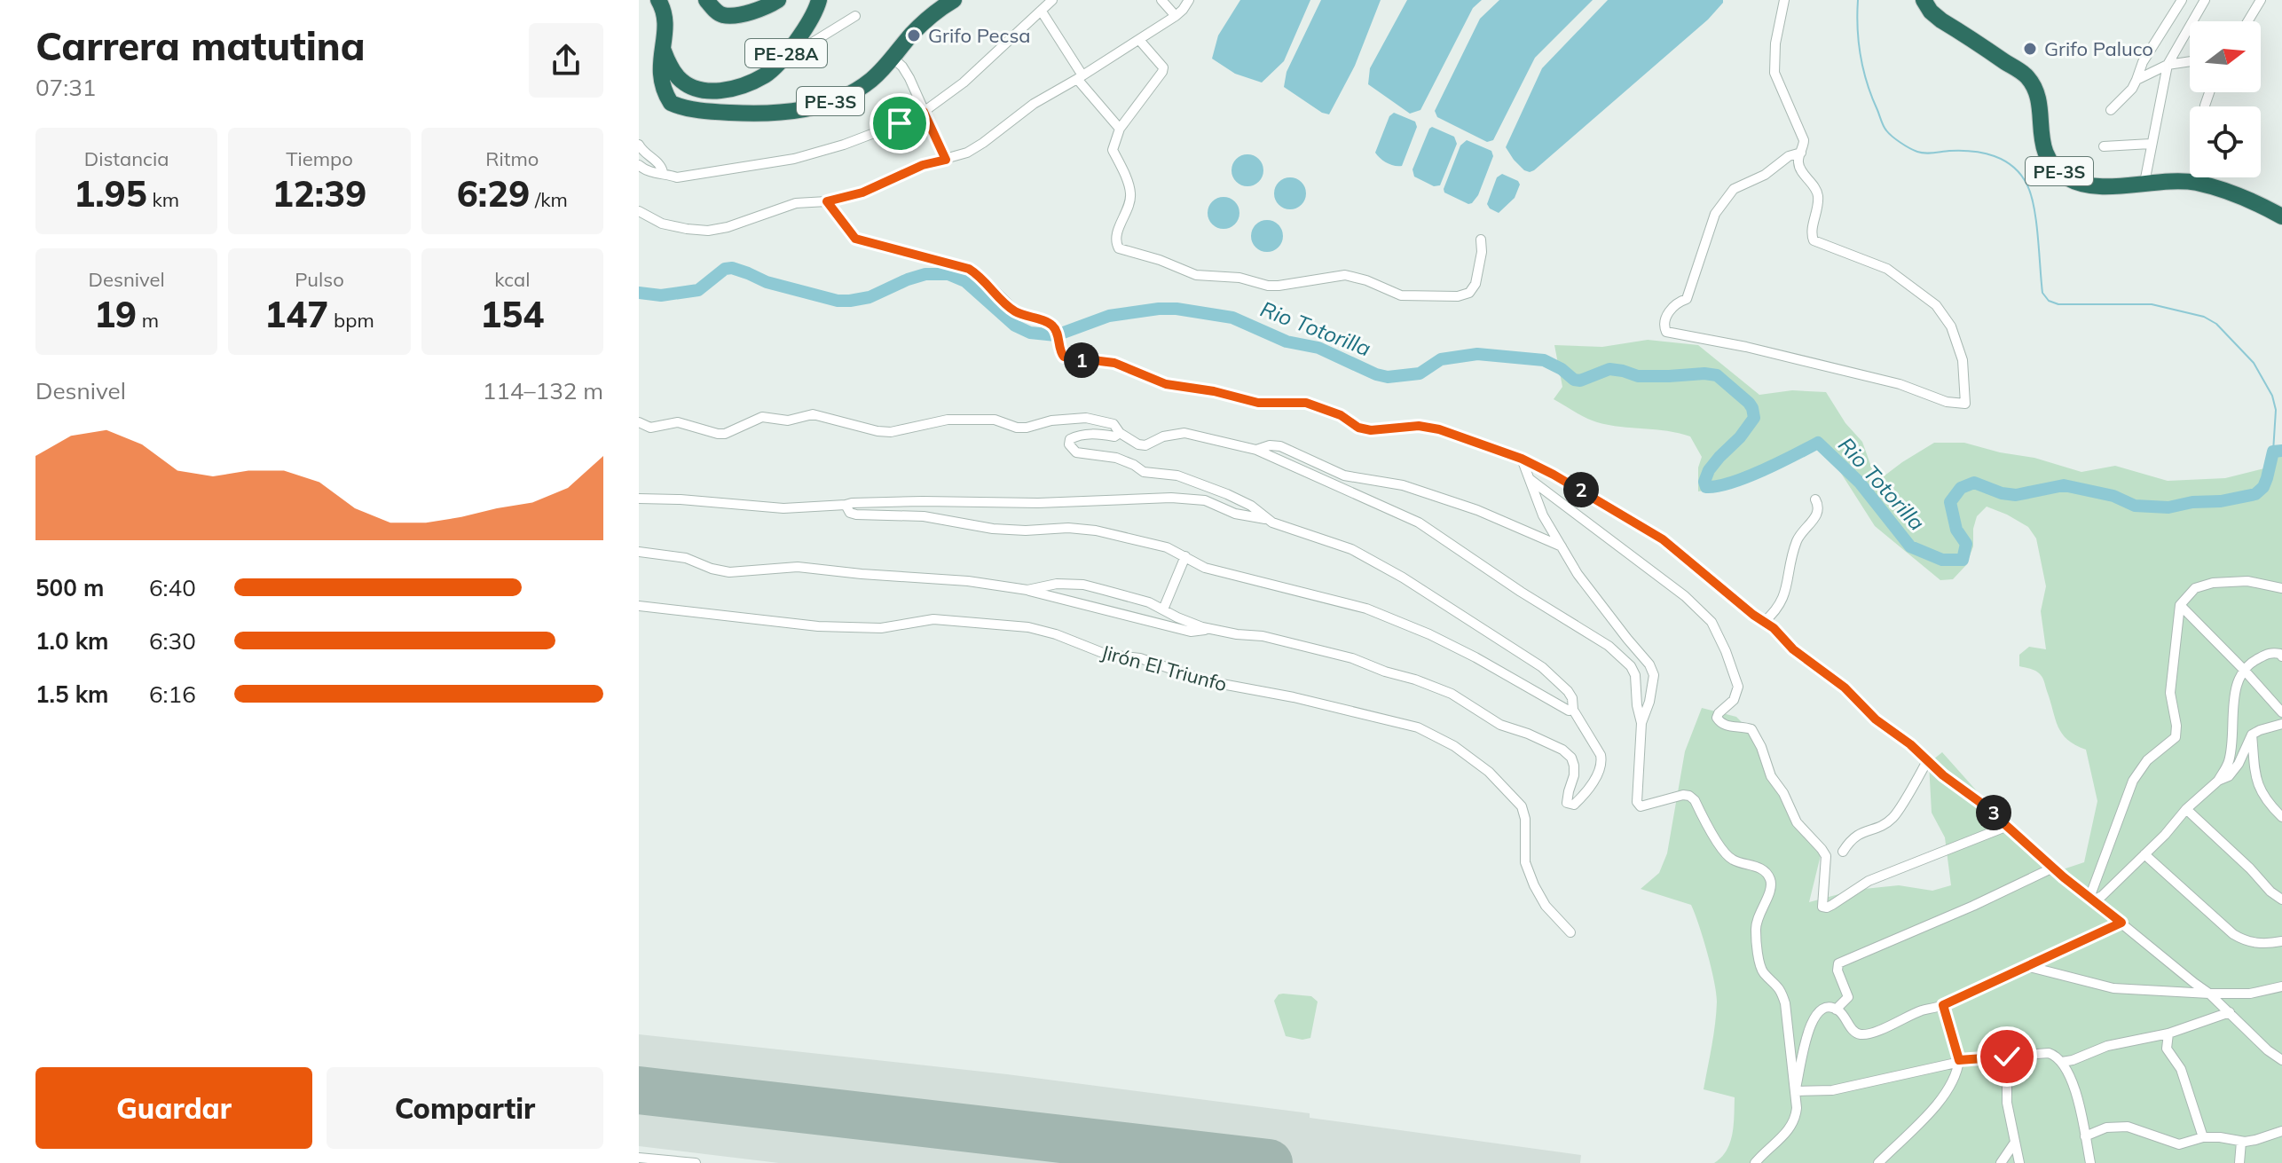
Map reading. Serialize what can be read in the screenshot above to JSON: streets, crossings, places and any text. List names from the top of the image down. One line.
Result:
{"streets":{"highway":["PE-28A","PE-3S"],"street":["Jirón El Triunfo"]},"water":["Rio Totorilla"],"places":["Grifo Pecsa","Grifo Paluco"],"north":"right","page":{"heading":["Carrera matutina","07:31"],"stats":[["Distancia","1.95 km"],["Tiempo","12:39"],["Ritmo","6:29 /km"],["Desnivel","19 m"],["Pulso","147 bpm"],["kcal","154"]],"pins":["1","2","3"],"chart":["Desnivel","114–132 m"],"list":[{"name":"500 m","note":"6:40"},{"name":"1.0 km","note":"6:30"},{"name":"1.5 km","note":"6:16"}],"buttons":["Guardar","Compartir"]}}
